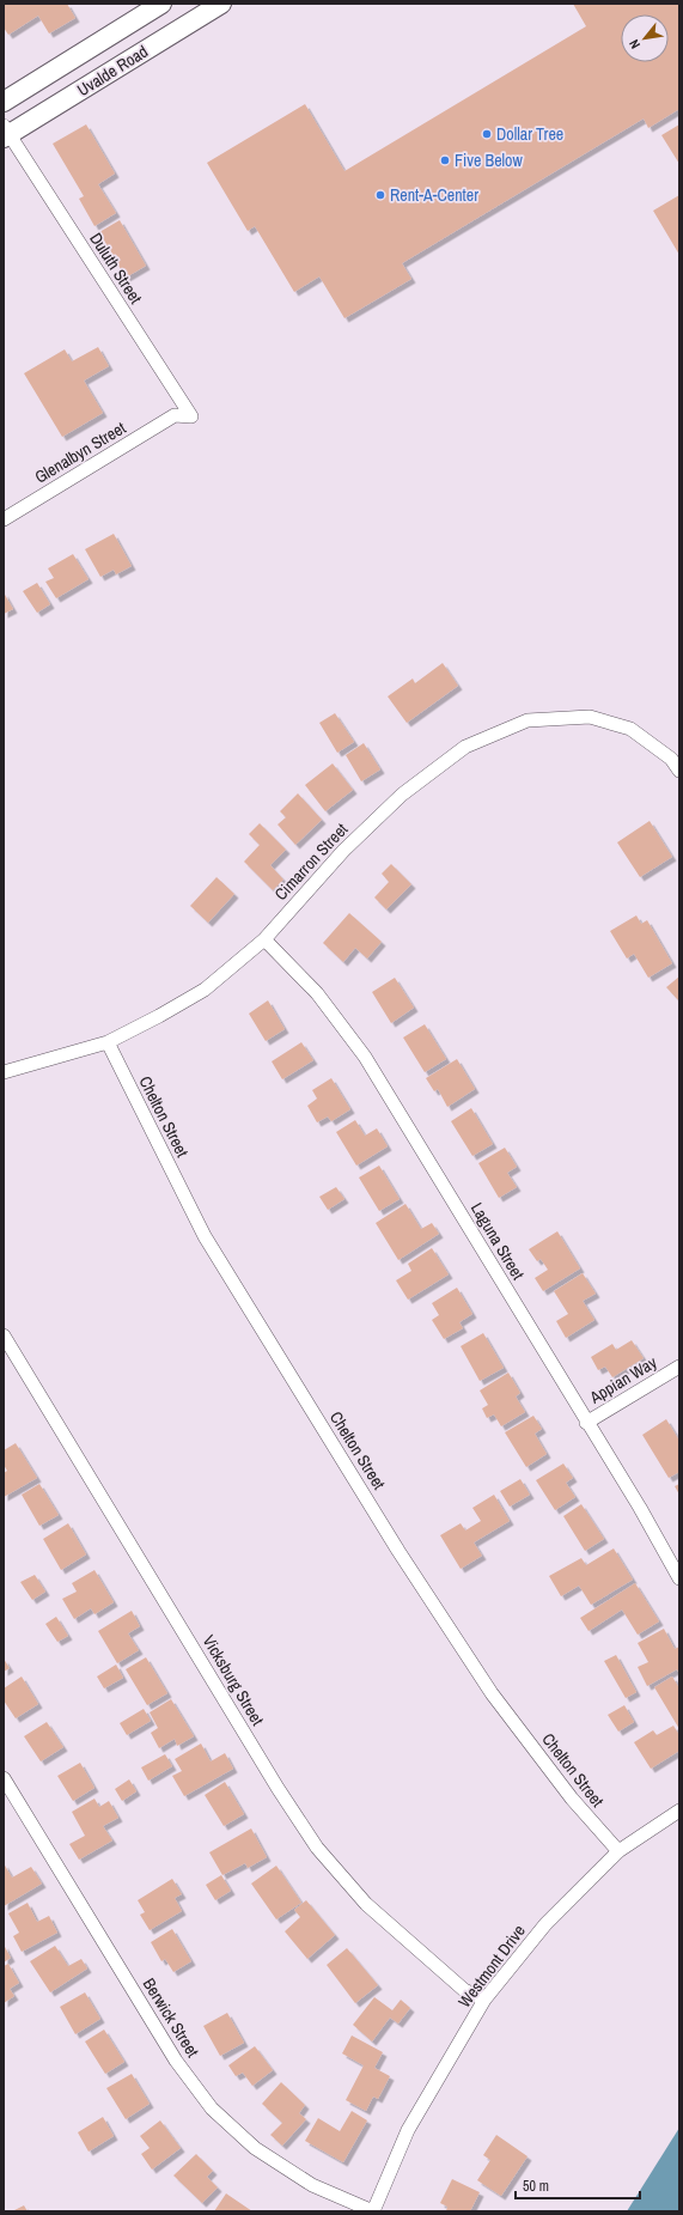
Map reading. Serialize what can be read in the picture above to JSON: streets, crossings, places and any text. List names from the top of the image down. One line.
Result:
{"streets":{"main road":["Uvalde Road"],"street":["Duluth Street","Glenalbyn Street","Cimarron Street","Chelton Street","Laguna Street","Appian Way","Vicksburg Street","Westmont Drive","Berwick Street"]},"crossings":[["Uvalde Road","Duluth Street"],["Duluth Street","Glenalbyn Street"],["Cimarron Street","Chelton Street"],["Cimarron Street","Laguna Street"],["Chelton Street","Westmont Drive"],["Laguna Street","Appian Way"],["Vicksburg Street","Westmont Drive"],["Westmont Drive","Berwick Street"]],"places":["Dollar Tree","Five Below","Rent-A-Center"],"scale_bar":"50 m","north":"bottom left"}
